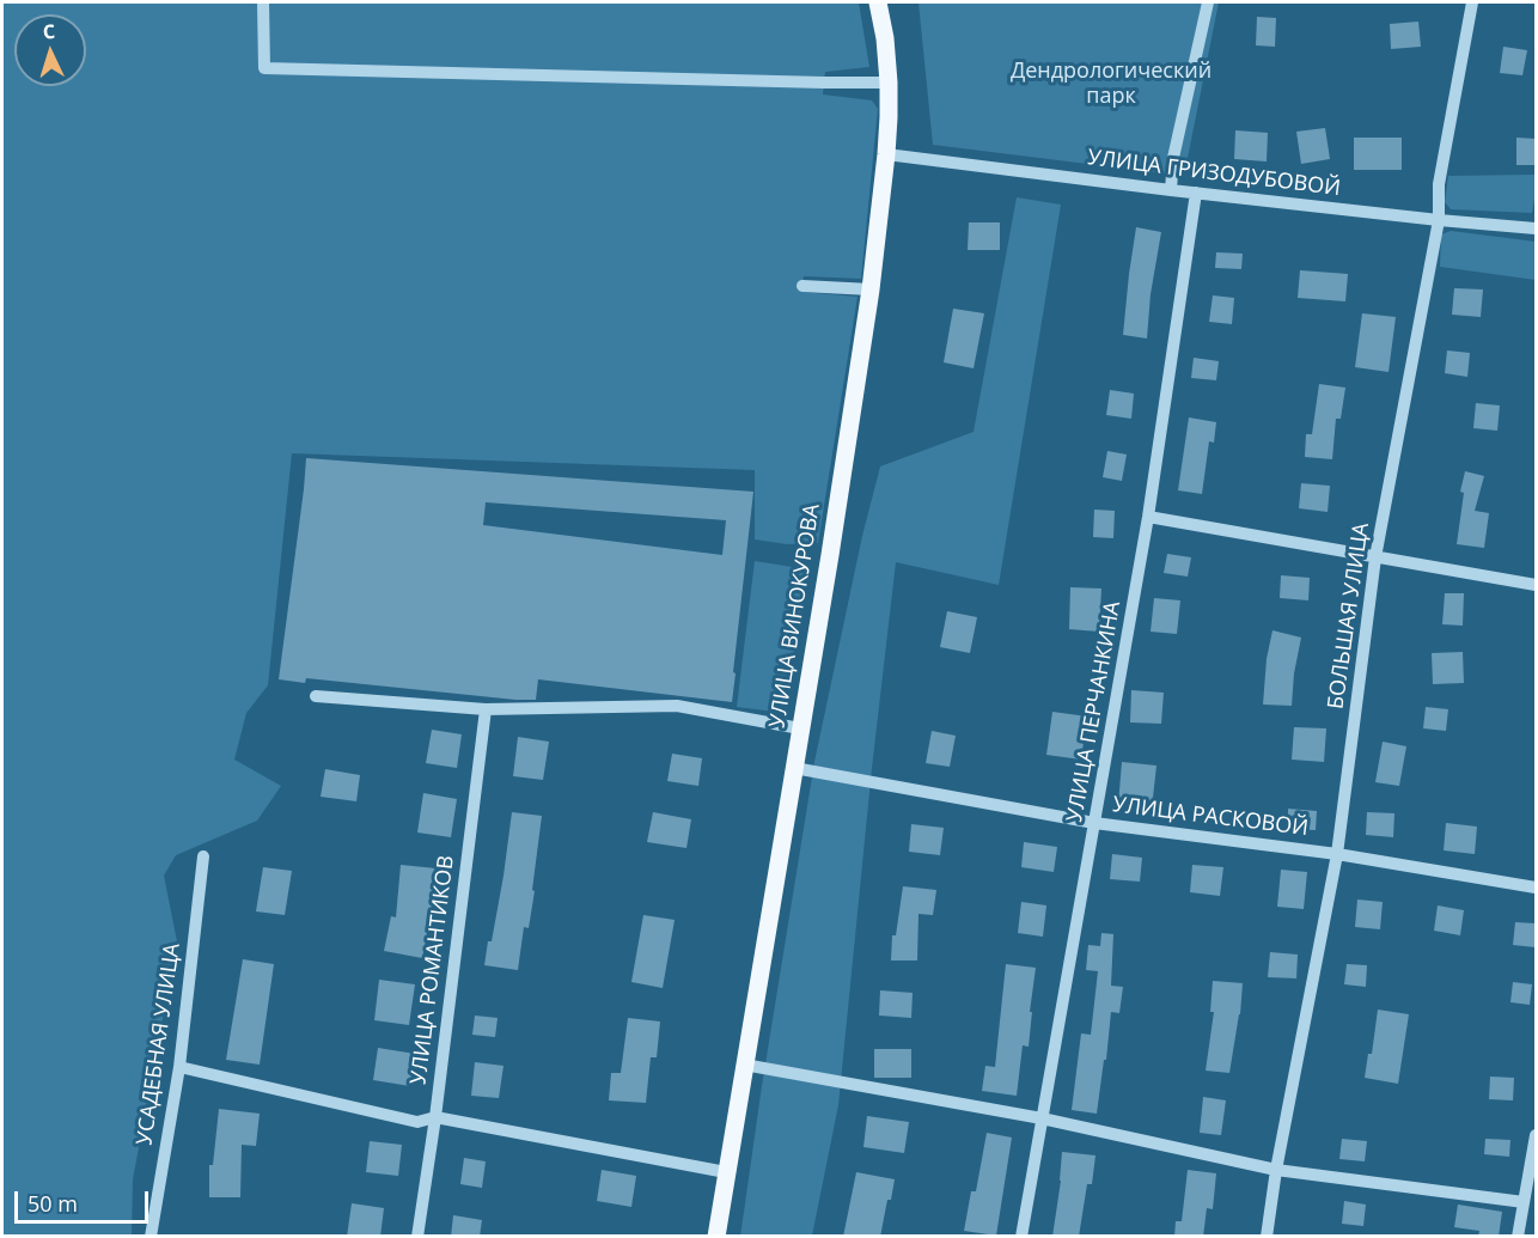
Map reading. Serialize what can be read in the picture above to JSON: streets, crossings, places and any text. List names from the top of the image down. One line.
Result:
{"streets":{"main road":["УЛИЦА ВИНОКУРОВА"],"street":["УЛИЦА ГРИЗОДУБОВОЙ","БОЛЬШАЯ УЛИЦА","УЛИЦА ПЕРЧАНКИНА","УЛИЦА РАСКОВОЙ","УЛИЦА РОМАНТИКОВ","УСАДЕБНАЯ УЛИЦА"]},"crossings":[["УЛИЦА ГРИЗОДУБОВОЙ","УЛИЦА ВИНОКУРОВА"],["УЛИЦА ГРИЗОДУБОВОЙ","БОЛЬШАЯ УЛИЦА"],["УЛИЦА ГРИЗОДУБОВОЙ","УЛИЦА ПЕРЧАНКИНА"],["УЛИЦА ВИНОКУРОВА","УЛИЦА РАСКОВОЙ"],["БОЛЬШАЯ УЛИЦА","УЛИЦА РАСКОВОЙ"],["УЛИЦА ПЕРЧАНКИНА","УЛИЦА РАСКОВОЙ"]],"parks":["Дендрологический парк"],"scale_bar":"50 m","north":"top"}
